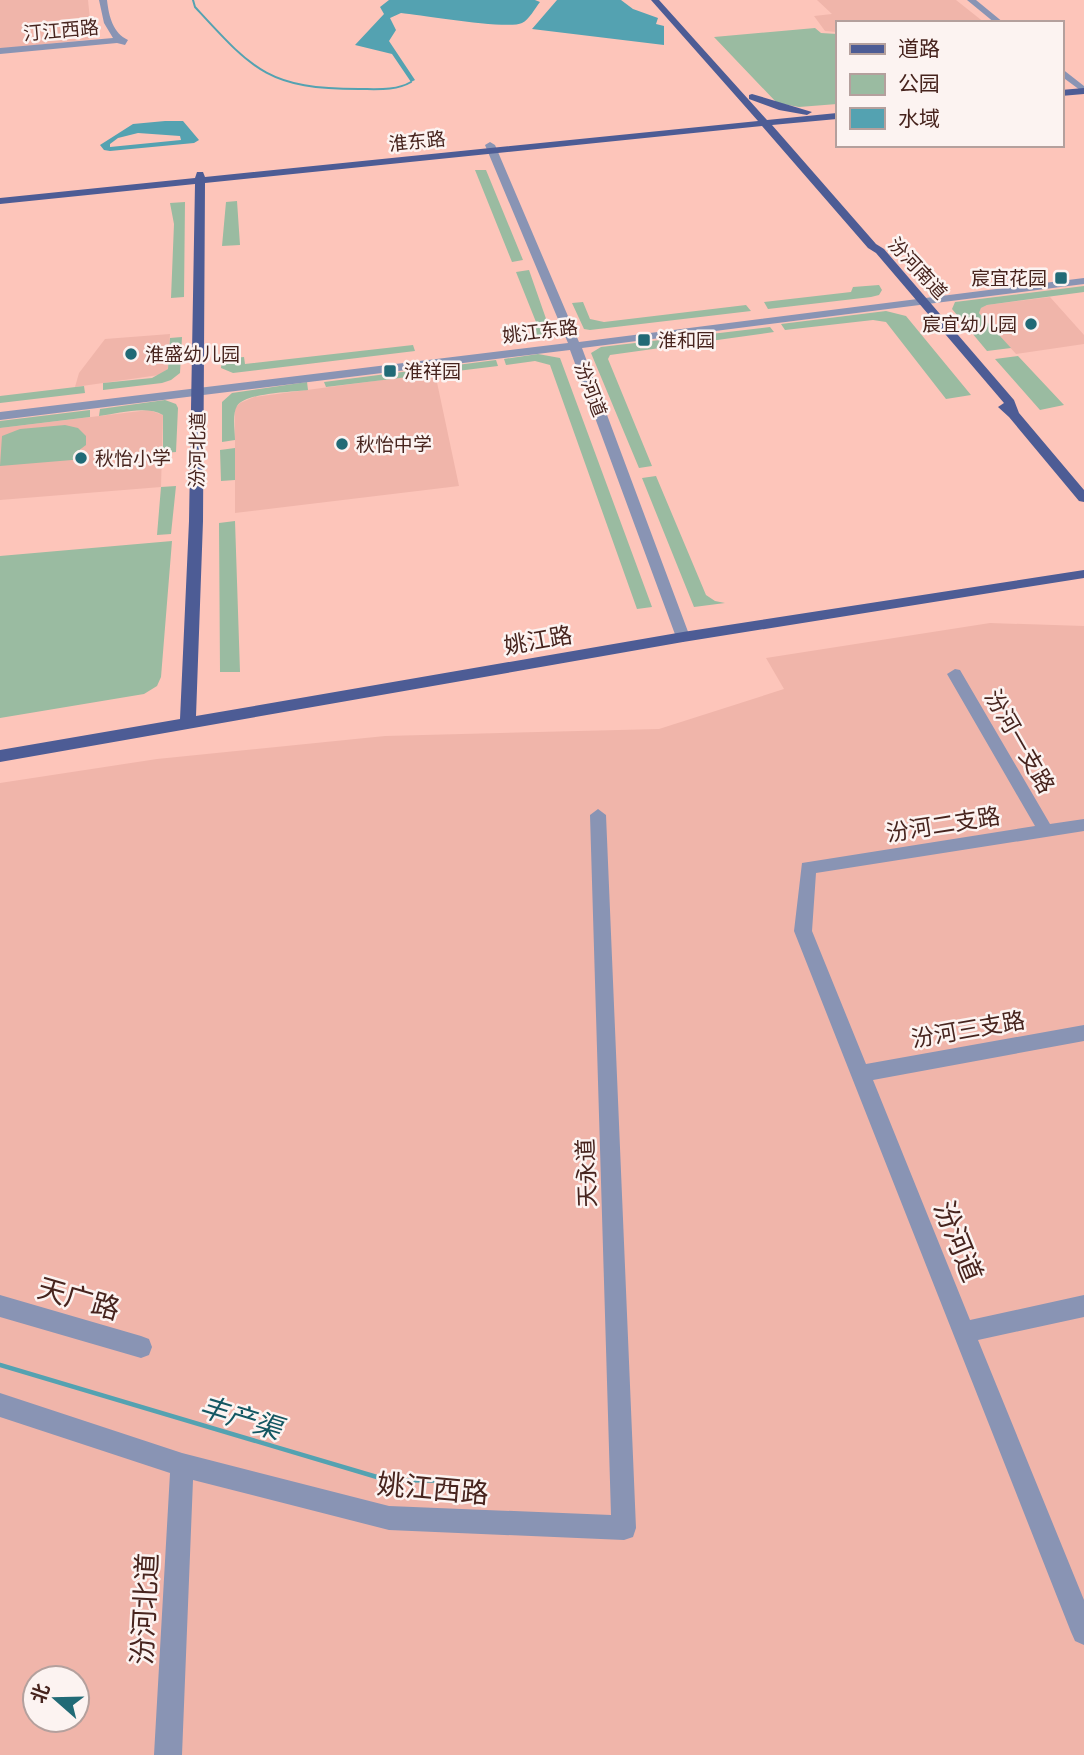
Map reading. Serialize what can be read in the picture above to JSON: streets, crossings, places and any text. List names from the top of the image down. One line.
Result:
{"streets":{"main road":["淮东路","汾河南道","汾河北道","姚江路"],"street":["汀江西路","姚江东路","汾河道","汾河一支路","汾河二支路","汾河三支路","天永道","天广路","姚江西路"]},"crossings":[["淮东路","汾河南道"],["淮东路","汾河道"],["淮东路","汾河北道"],["汾河南道","姚江东路"],["姚江东路","汾河道"],["姚江东路","汾河北道"],["汾河道","姚江路"],["汾河道","汾河二支路"],["汾河道","汾河三支路"],["汾河北道","姚江路"],["汾河北道","姚江西路"],["汾河一支路","汾河二支路"],["天永道","姚江西路"]],"water":["丰产渠"],"places":{"transit":["宸宜花园","淮和园","淮祥园"],"other":["宸宜幼儿园","淮盛幼儿园","秋怡中学","秋怡小学"]},"legend":["道路","公园","水域"],"north":"left"}
